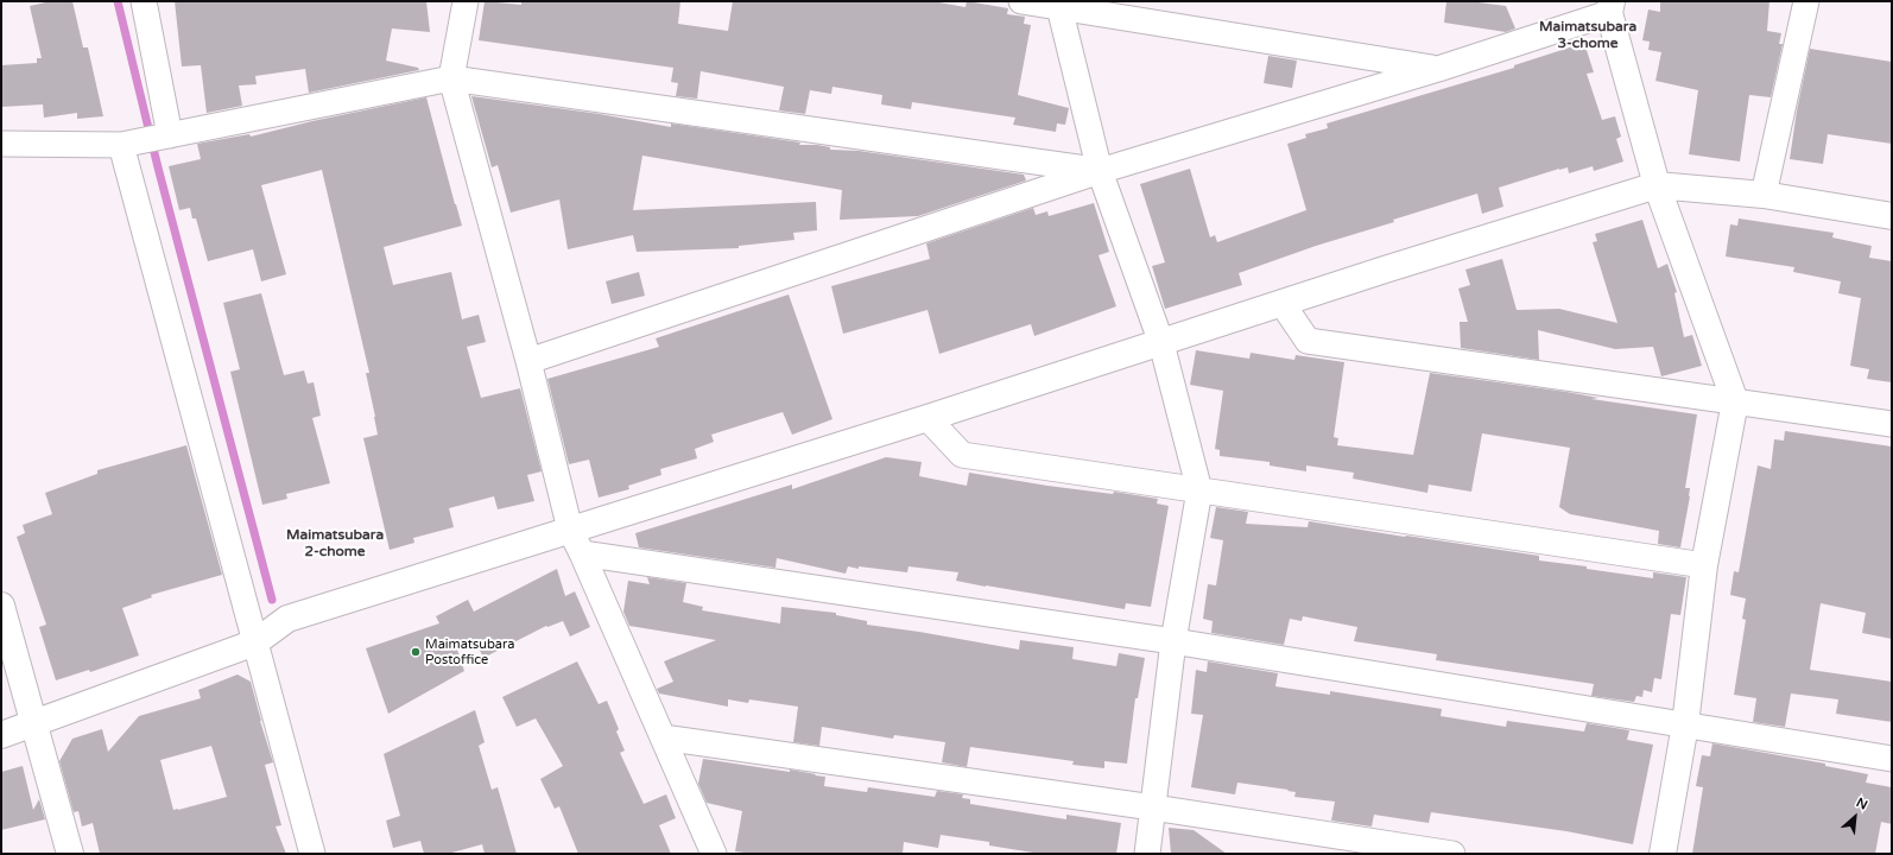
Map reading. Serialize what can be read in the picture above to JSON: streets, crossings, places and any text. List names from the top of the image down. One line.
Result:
{"districts":["Maimatsubara 3-chome","Maimatsubara 2-chome"],"places":["Maimatsubara Postoffice"],"north":"top right"}
